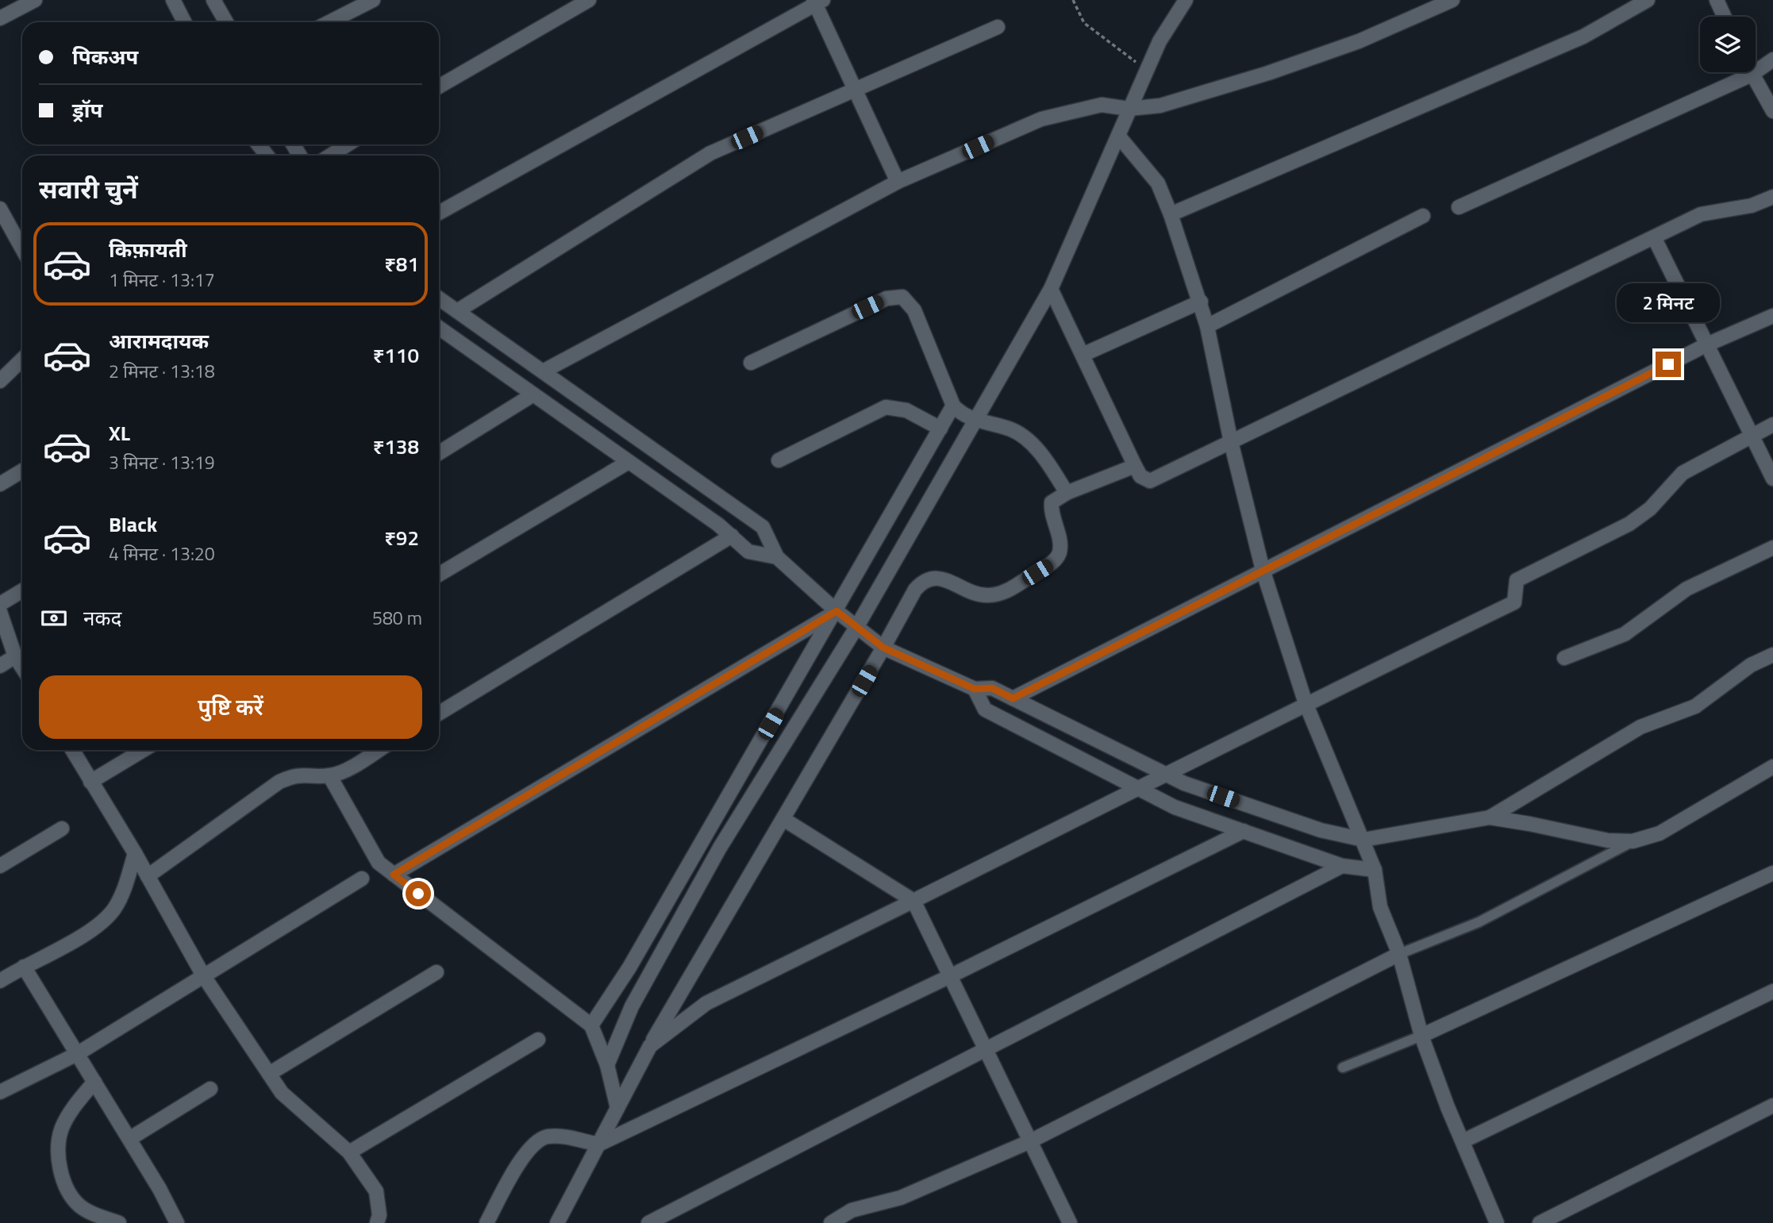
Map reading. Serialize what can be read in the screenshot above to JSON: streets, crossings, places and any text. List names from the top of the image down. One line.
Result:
{"page":{"banner":["पिकअप","ड्रॉप"],"heading":"सवारी चुनें","list":[{"name":"किफ़ायती","note":"1 मिनट · 13:17","value":"₹81"},{"name":"आरामदायक","note":"2 मिनट · 13:18","value":"₹110"},{"name":"XL","note":"3 मिनट · 13:19","value":"₹138"},{"name":"Black","note":"4 मिनट · 13:20","value":"₹92"}],"bubble":"2 मिनट","pay":["नकद","580 m"],"buttons":"पुष्टि करें"}}
